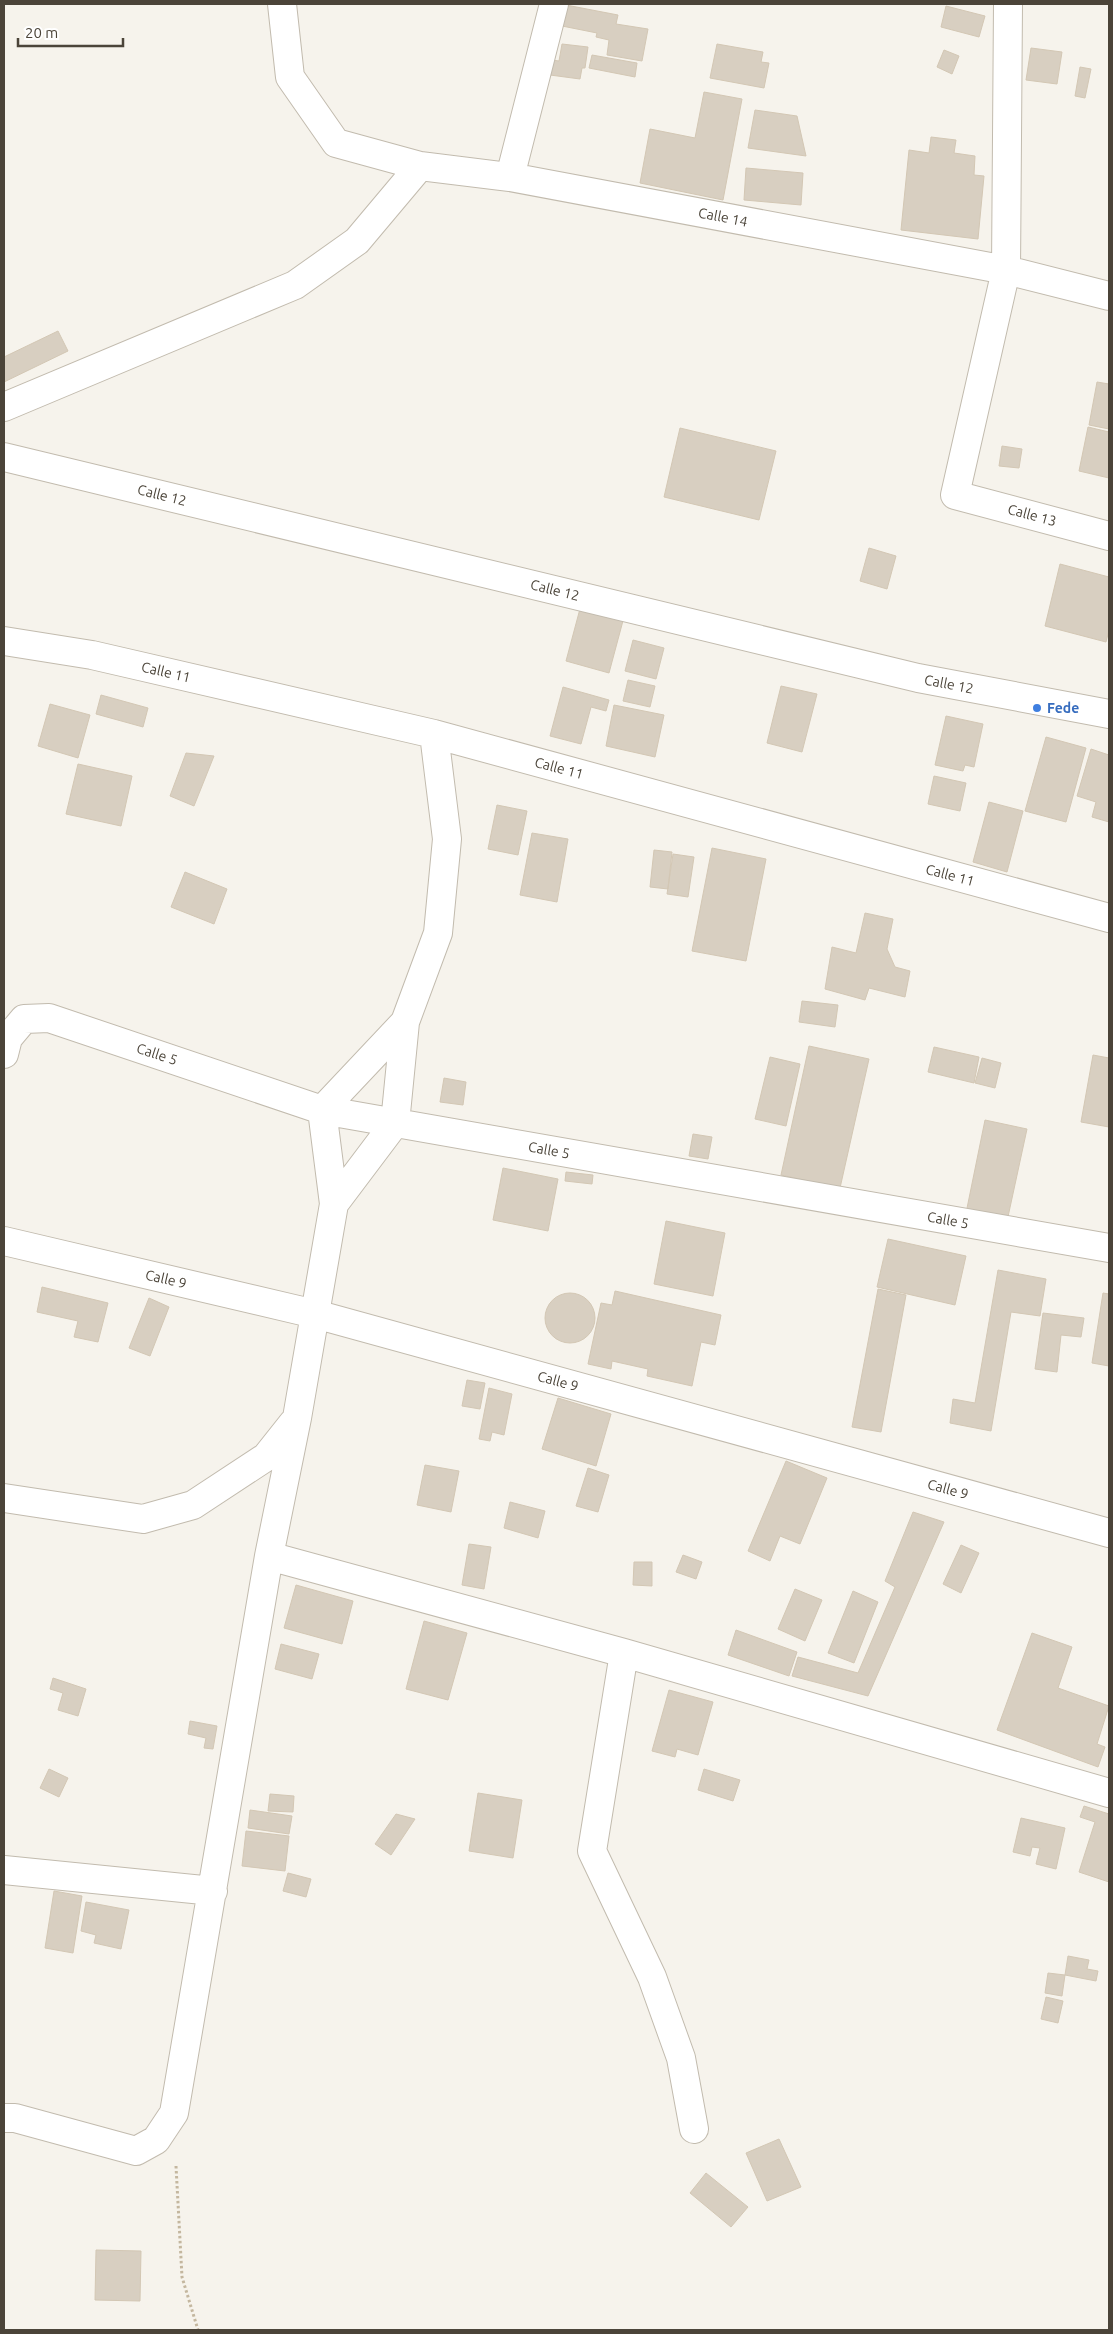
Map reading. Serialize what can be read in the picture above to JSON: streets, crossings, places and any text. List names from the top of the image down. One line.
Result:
{"streets":{"street":["Calle 14","Calle 12","Calle 13","Calle 11","Calle 5","Calle 9"]},"crossings":[["Calle 14","Calle 13"]],"places":["Fede"],"scale_bar":"20 m"}
